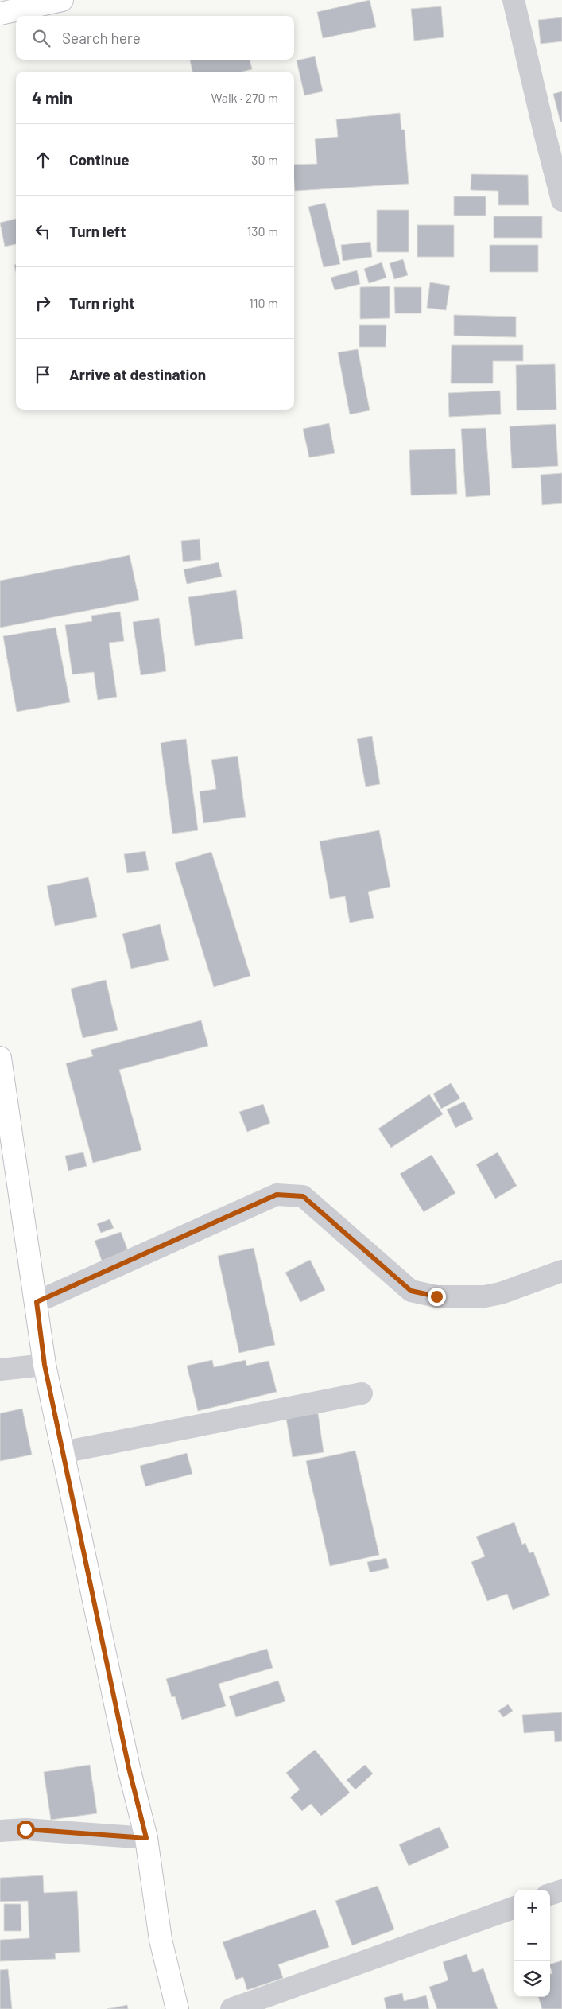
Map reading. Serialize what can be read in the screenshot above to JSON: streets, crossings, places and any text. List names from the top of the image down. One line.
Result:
{"page":{"search":"Search here","heading":["4 min","Walk · 270 m"],"list":[["Continue","30 m"],["Turn left","130 m"],["Turn right","110 m"],"Arrive at destination"],"map_buttons":["+","−"]}}
